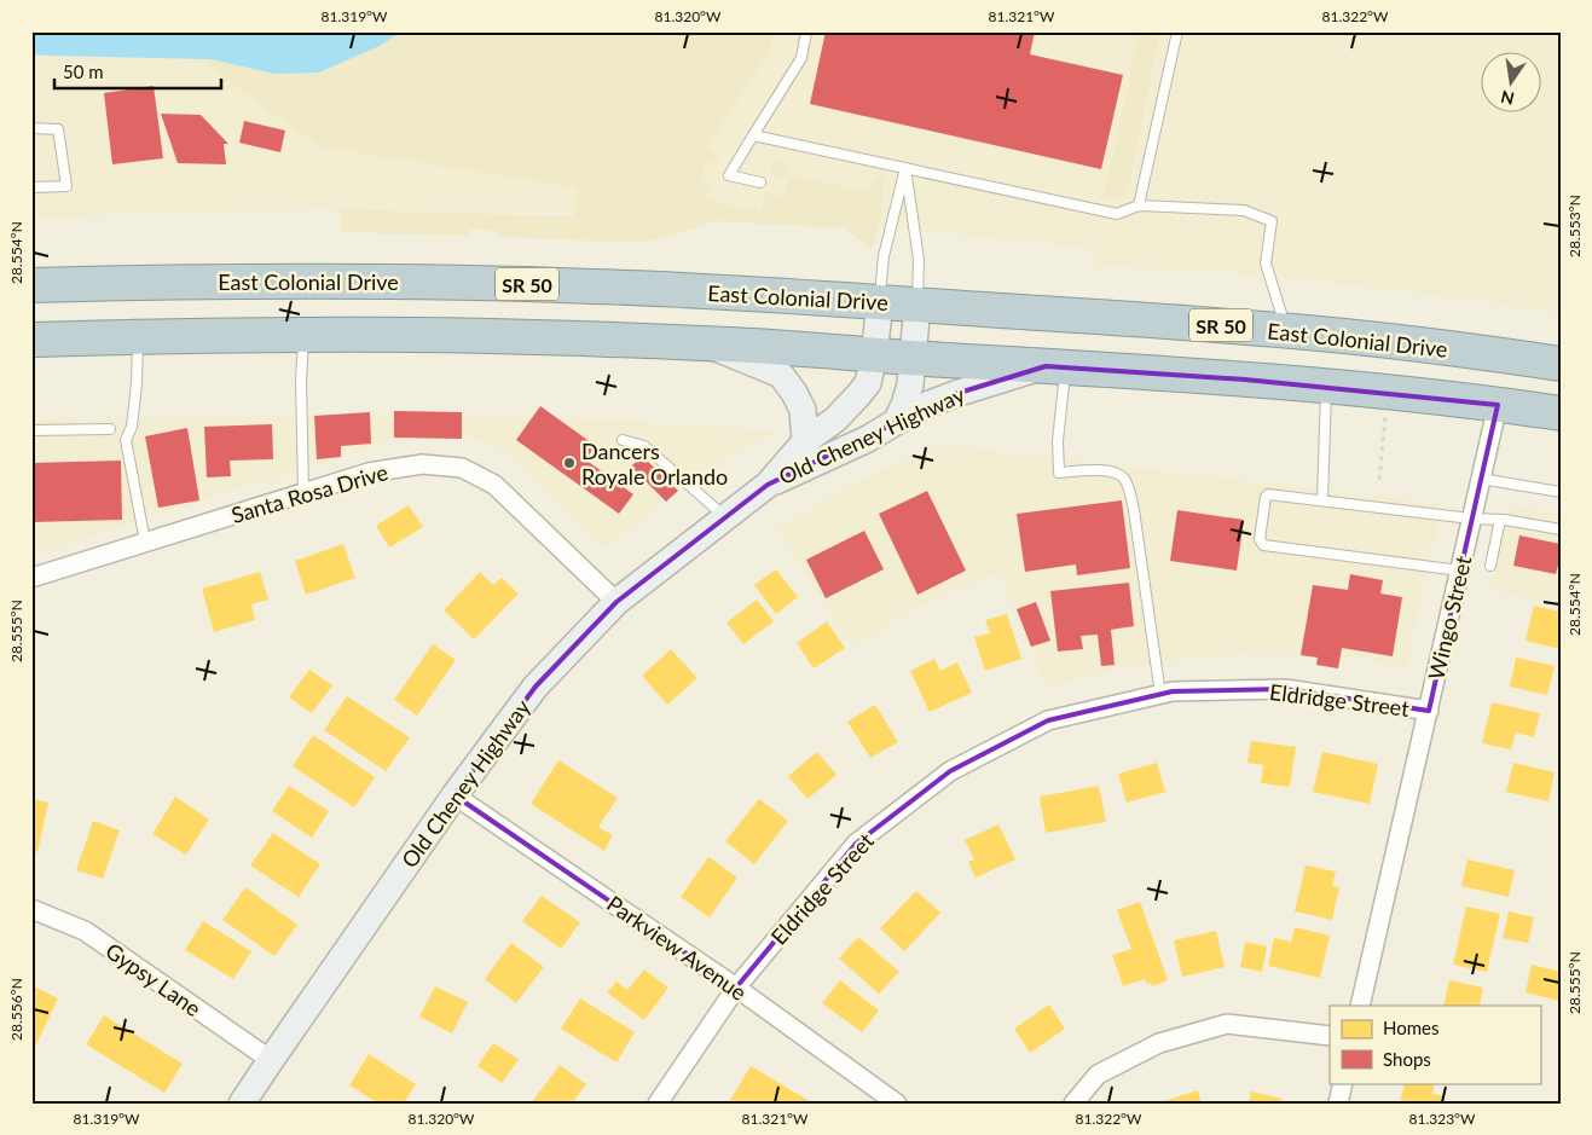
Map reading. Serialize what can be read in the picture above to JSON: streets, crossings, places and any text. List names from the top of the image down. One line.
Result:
{"streets":{"highway":["East Colonial Drive","SR 50"],"street":["Old Cheney Highway","Santa Rosa Drive","Wingo Street","Eldridge Street","Parkview Avenue","Gypsy Lane"]},"crossings":[["East Colonial Drive","Old Cheney Highway"],["Old Cheney Highway","Santa Rosa Drive"],["Old Cheney Highway","Parkview Avenue"],["Old Cheney Highway","Gypsy Lane"],["Wingo Street","Eldridge Street"],["Eldridge Street","Parkview Avenue"]],"places":["Dancers Royale Orlando"],"legend":["Homes","Shops"],"scale_bar":"50 m","north":"bottom","coordinates":["81.319°W","81.320°W","81.321°W","81.322°W","28.553°N","28.554°N","28.555°N","28.556°N","81.323°W"]}
